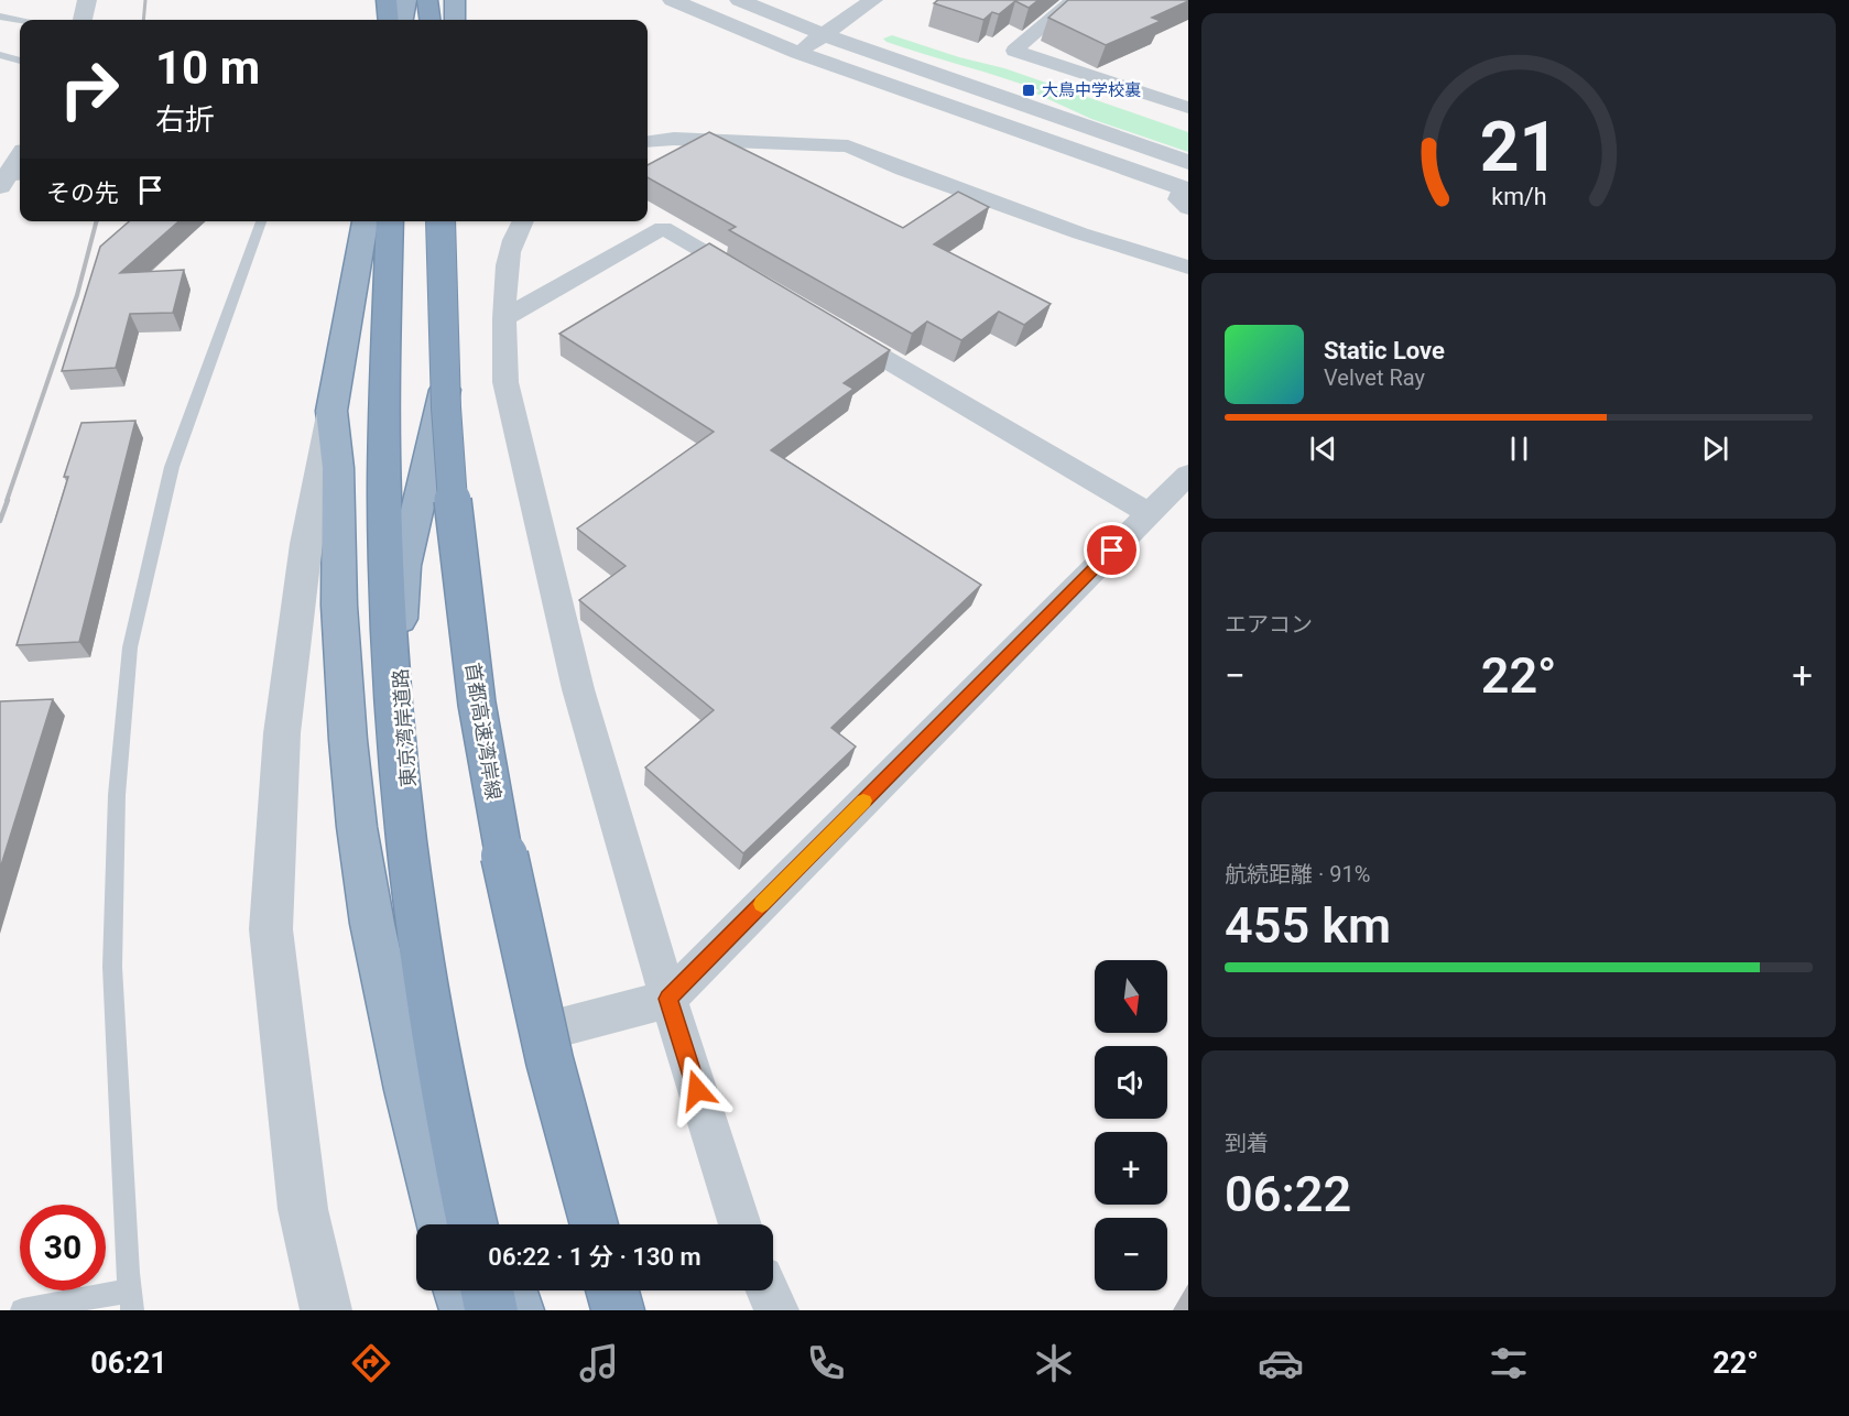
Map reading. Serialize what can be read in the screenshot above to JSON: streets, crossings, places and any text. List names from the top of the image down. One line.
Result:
{"streets":{"highway":["東京湾岸道路","首都高速湾岸線"]},"places":{"transit":["大鳥中学校裏"]},"north":"bottom","page":{"turn":["10 m","右折"],"then":"その先","song":["Static Love","Velvet Ray"],"tile":["エアコン",["航続距離 · 91%","455 km"],["到着","06:22"]],"heat":["−","22°","+"],"map_buttons":["+","−"],"limit":"30","trip":"06:22 · 1 分 · 130 m","tabs":["06:21","22°"],"gauge":["21","km/h"]}}
